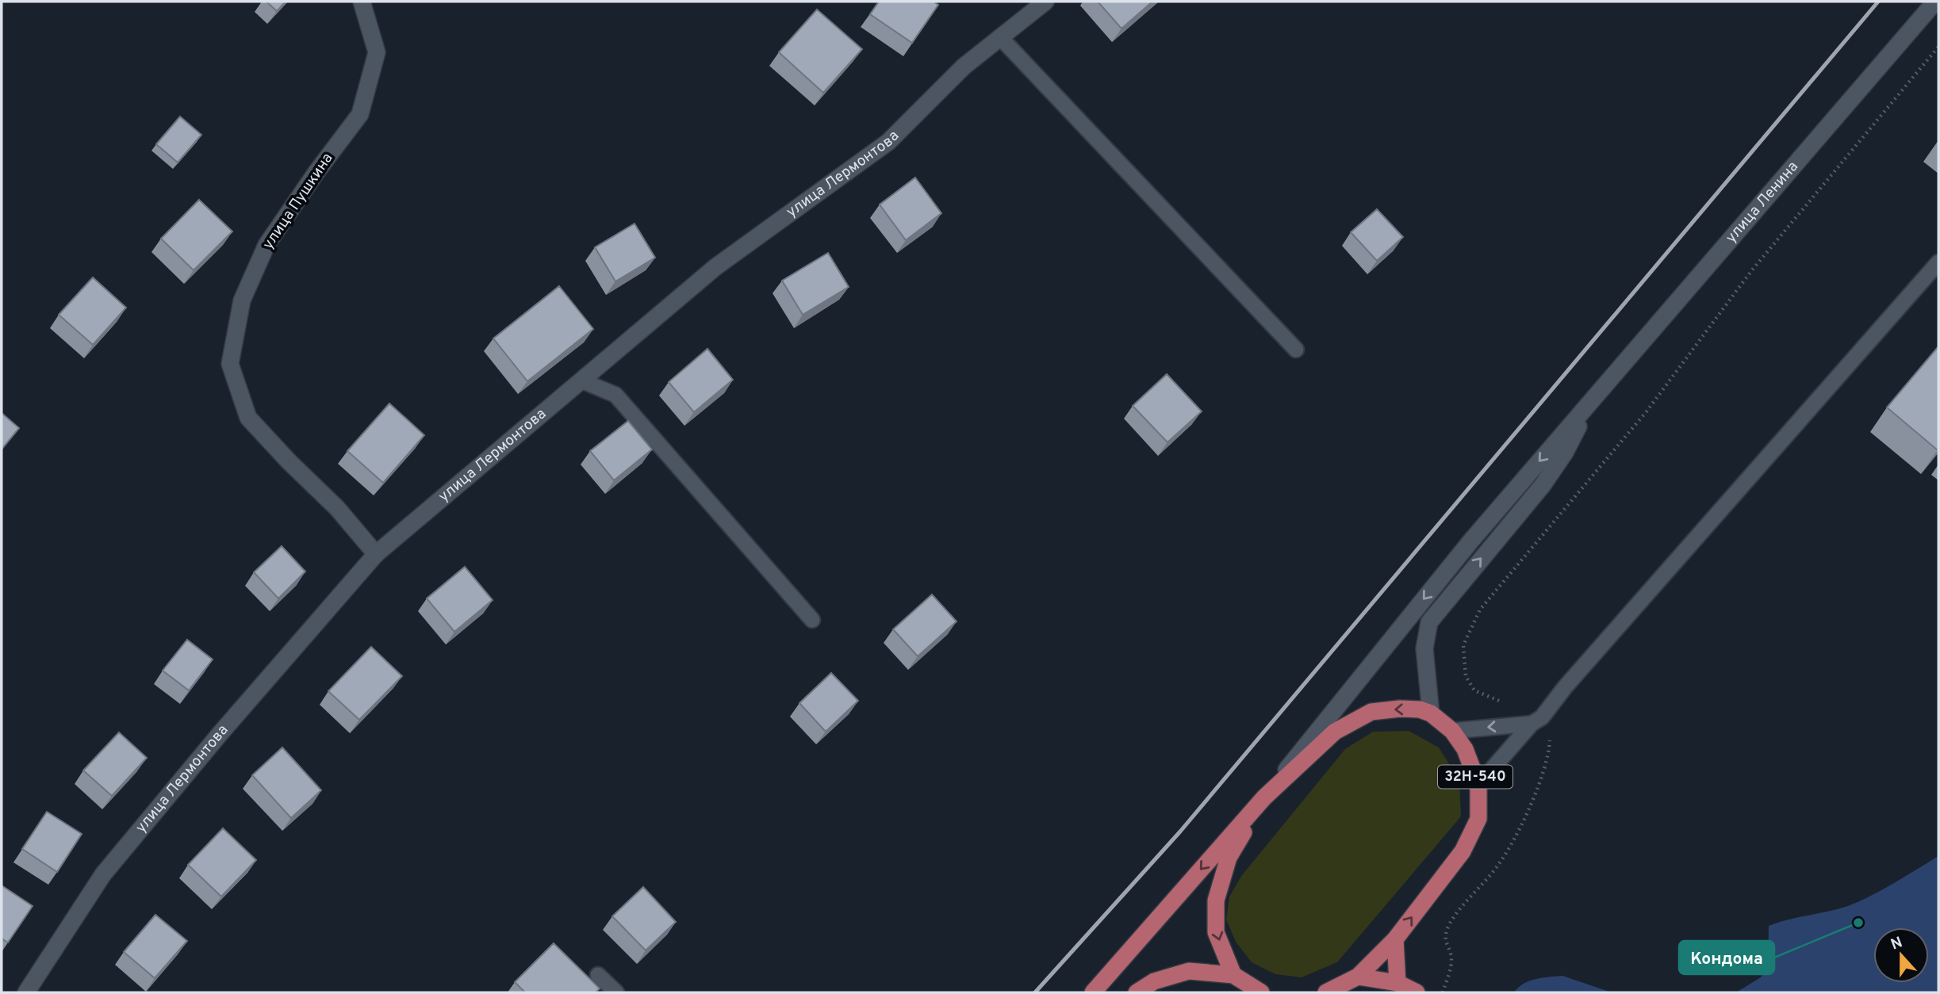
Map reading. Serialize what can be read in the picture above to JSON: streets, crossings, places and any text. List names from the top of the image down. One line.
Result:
{"streets":{"main road":["32Н-540"],"street":["улица Лермонтова","улица Пушкина","улица Ленина"]},"crossings":[["улица Лермонтова","улица Пушкина"]],"places":["Кондома"],"north":"top"}
